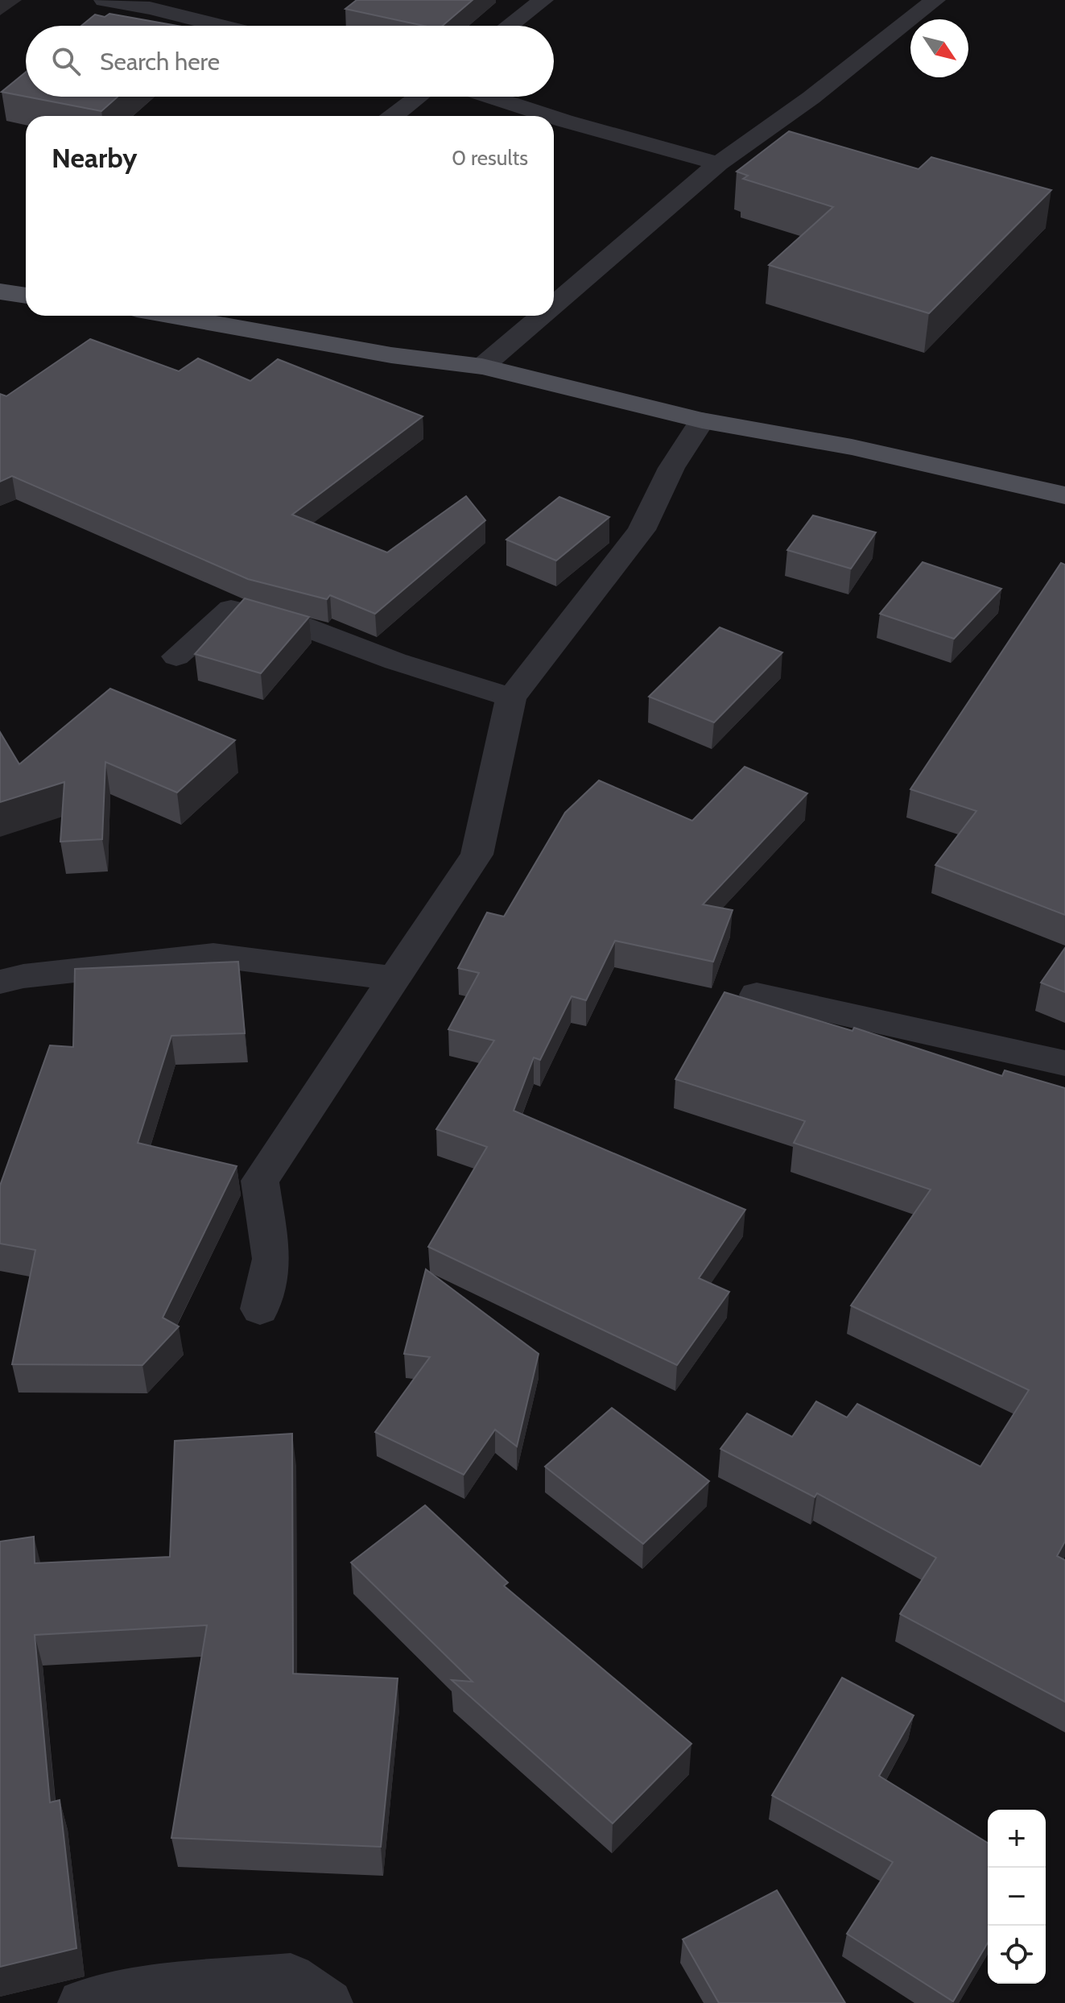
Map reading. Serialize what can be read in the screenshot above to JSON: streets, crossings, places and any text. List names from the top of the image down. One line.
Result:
{"north":"bottom right","page":{"search":"Search here","heading":["Nearby","0 results"],"map_buttons":["+","−"]}}
